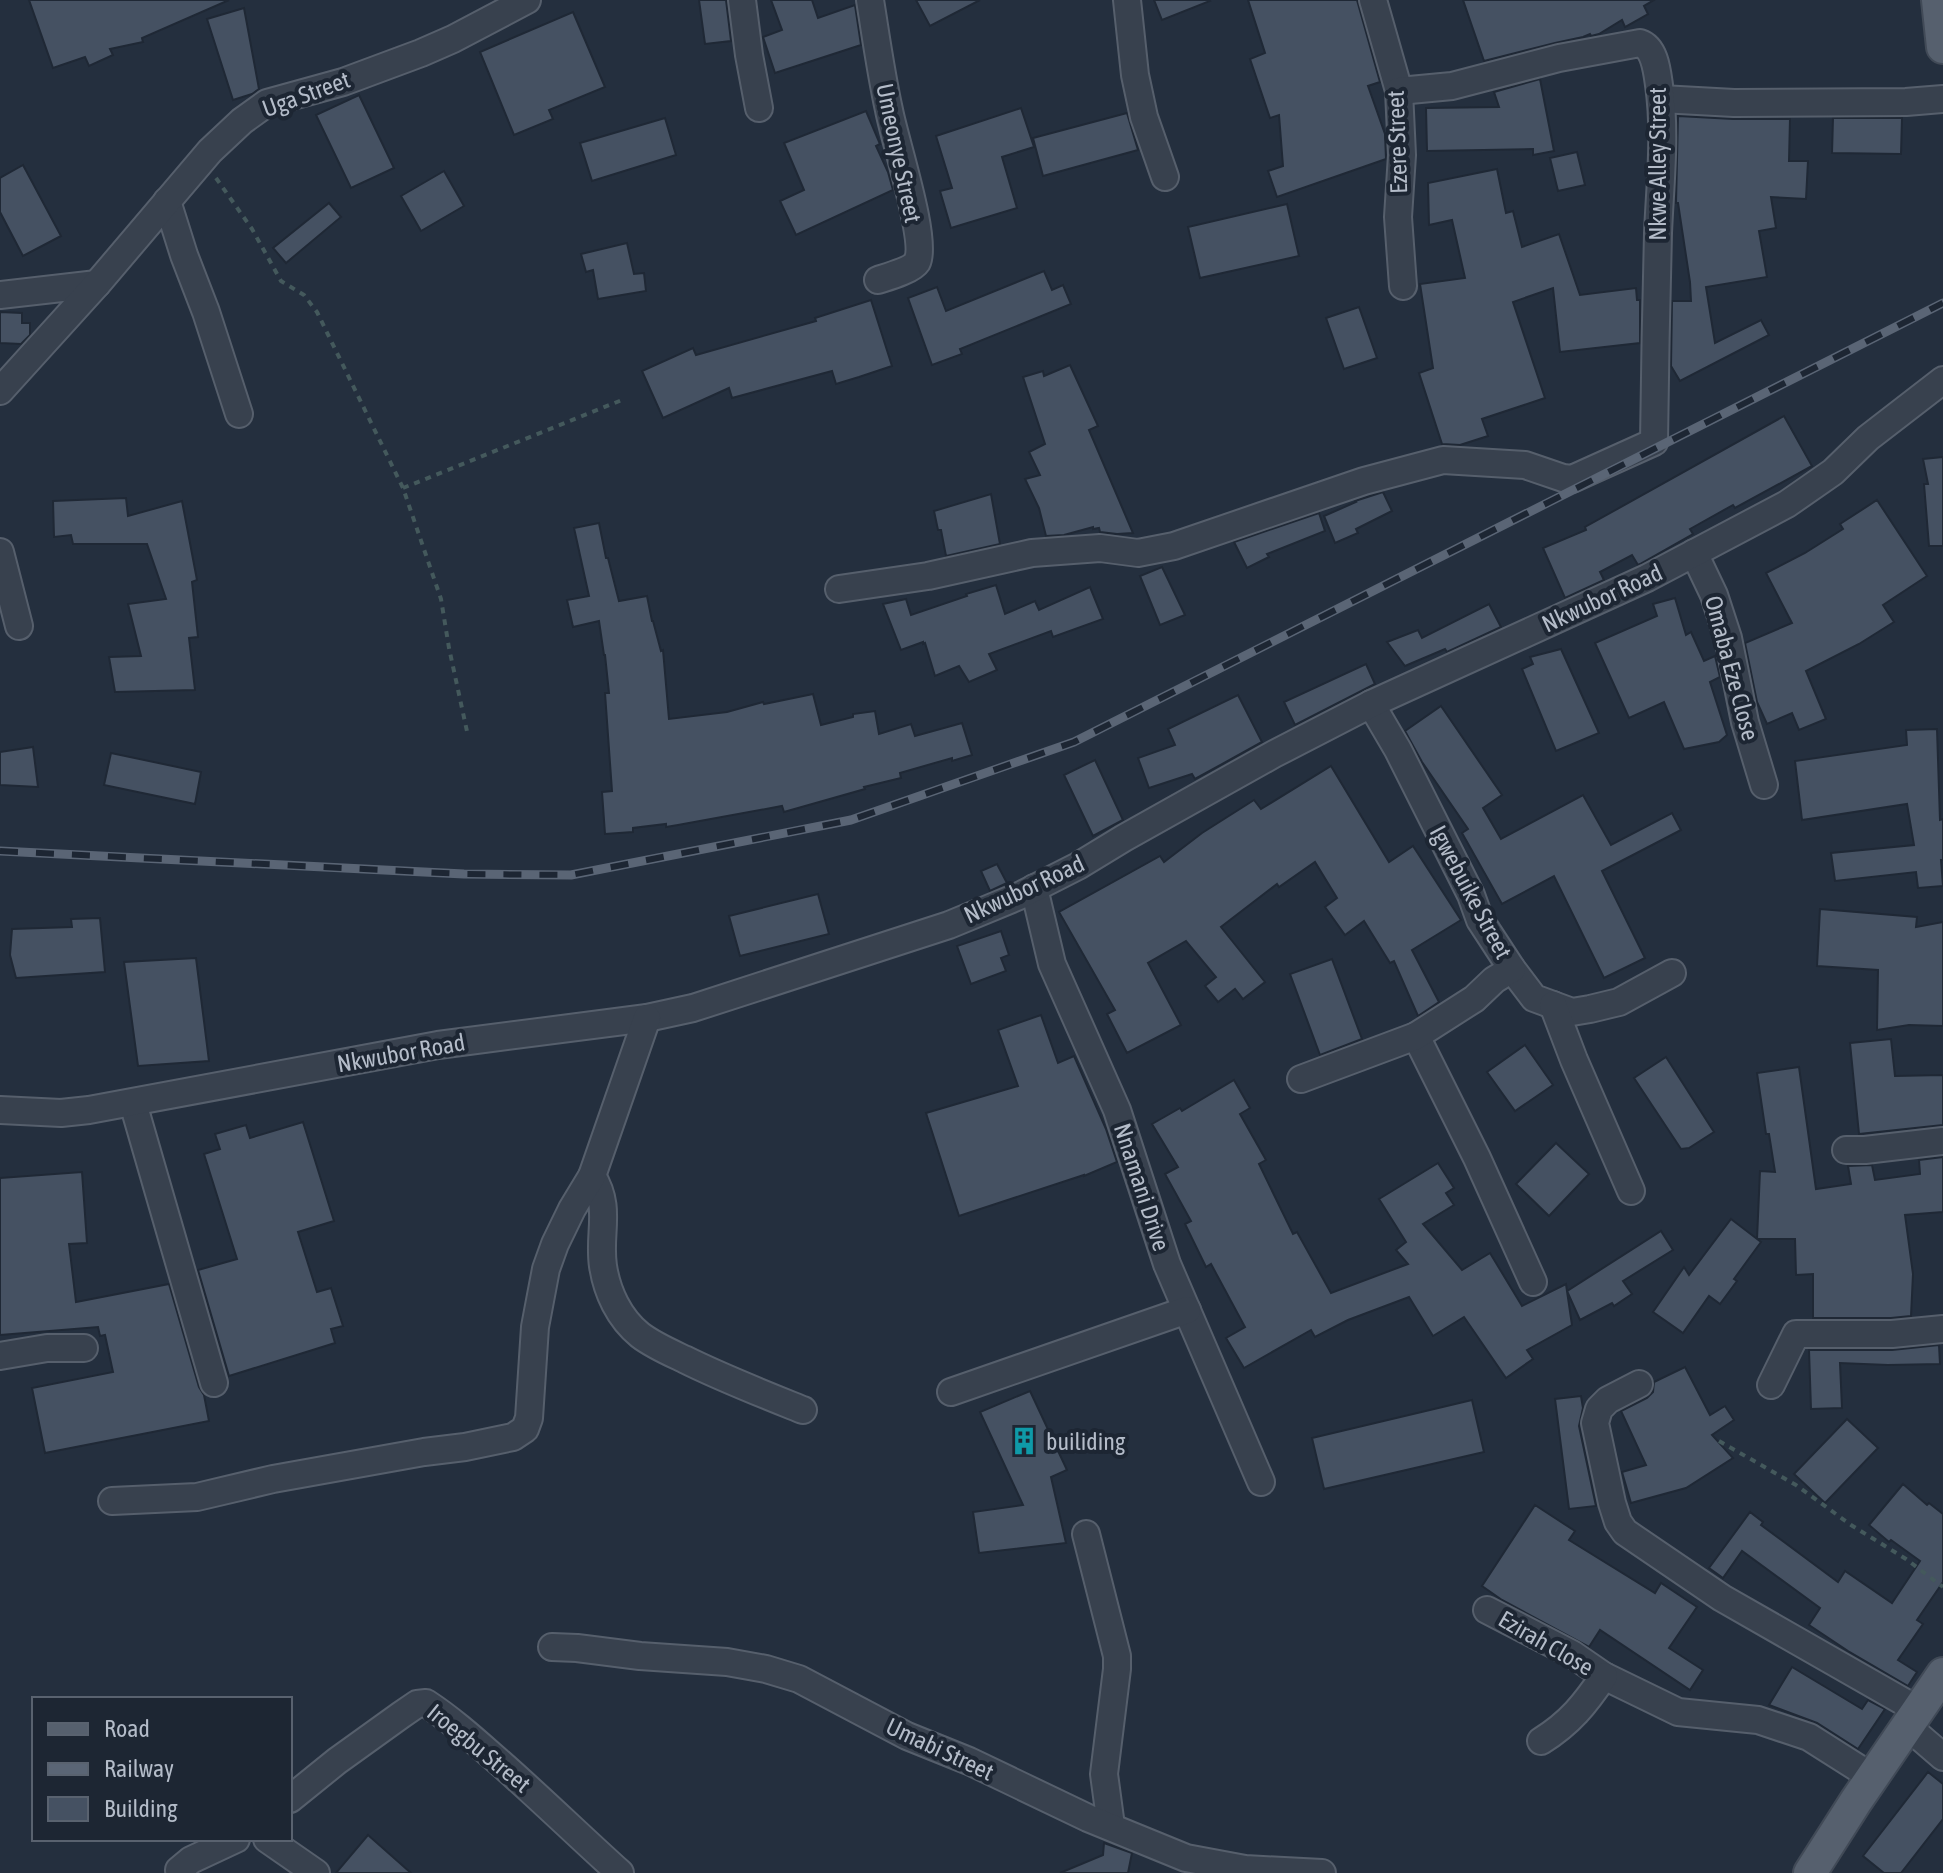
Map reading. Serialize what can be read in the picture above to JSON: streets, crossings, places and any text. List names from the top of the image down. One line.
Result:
{"streets":{"street":["Uga Street","Ezere Street","Umeonye Street","Nkwe Alley Street","Nkwubor Road","Omaba Eze Close","Igwebuike Street","Nnamani Drive","Ezirah Close","Iroegbu Street","Umabi Street"]},"crossings":[["Ezere Street","Nkwe Alley Street"],["Nkwubor Road","Omaba Eze Close"],["Nkwubor Road","Igwebuike Street"],["Nkwubor Road","Nnamani Drive"]],"places":{"building":["builiding"]},"legend":["Road","Railway","Building"]}
